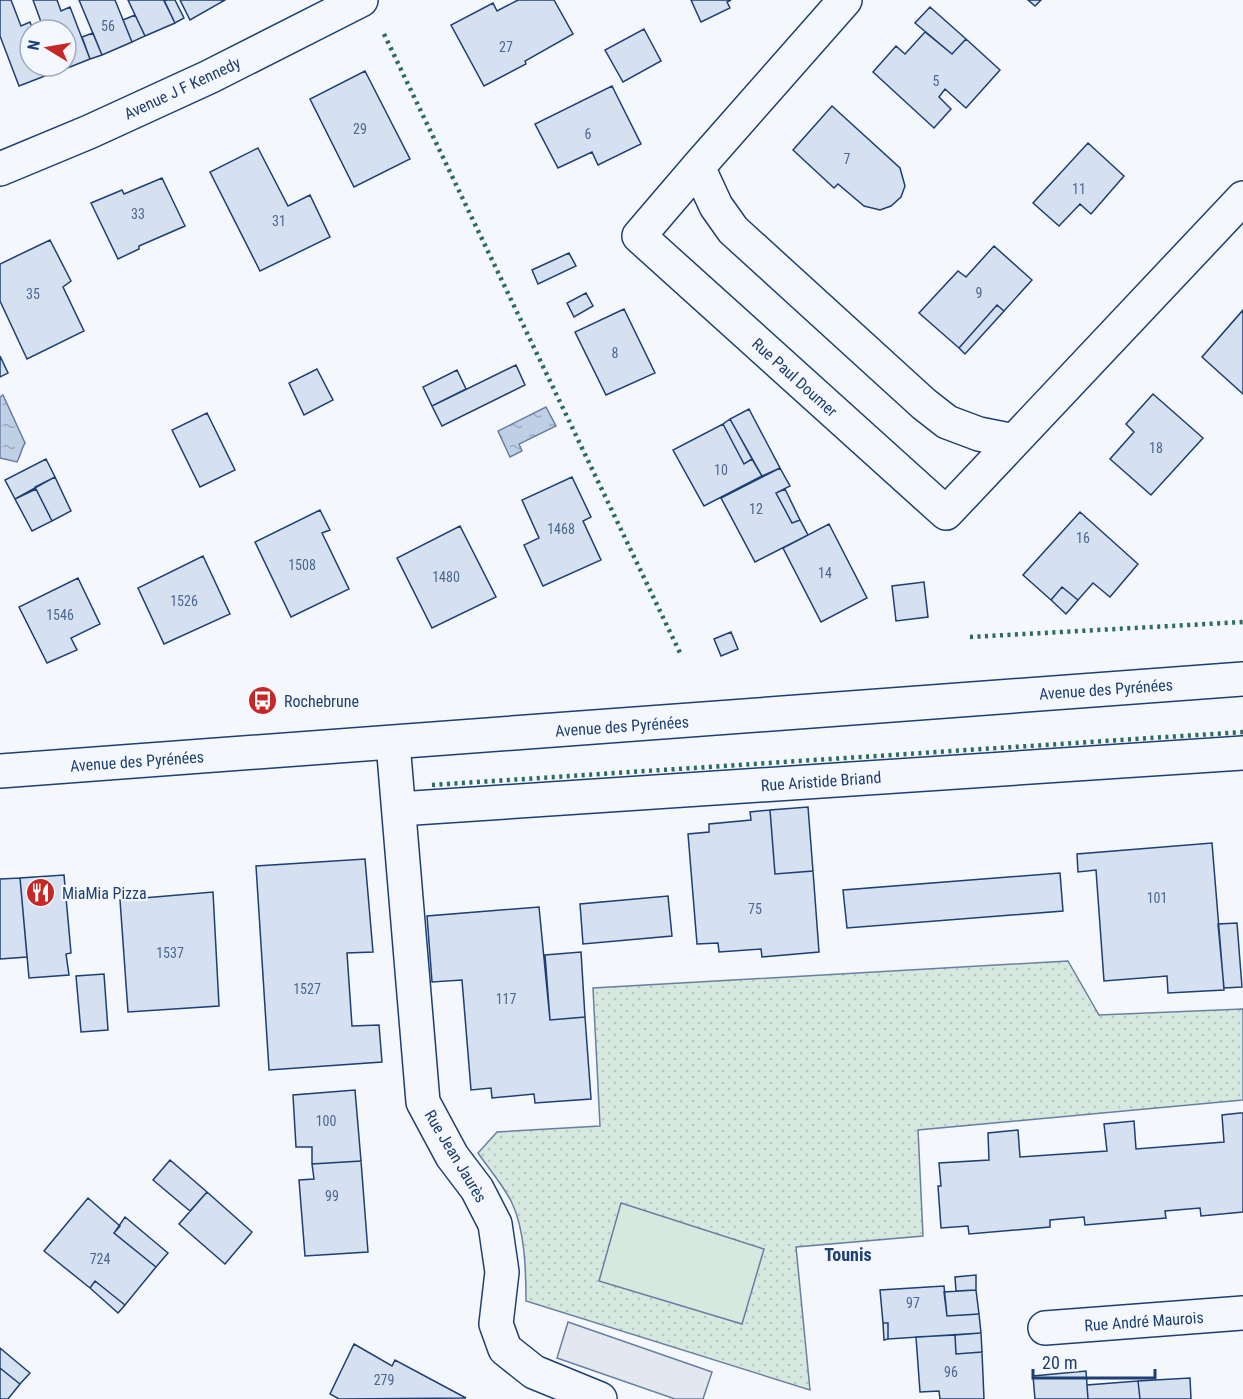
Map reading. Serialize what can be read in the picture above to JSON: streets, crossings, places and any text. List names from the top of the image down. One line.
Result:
{"streets":{"street":["Avenue J F Kennedy","Rue Paul Doumer","Avenue des Pyrénées","Rue Aristide Briand","Rue Jean Jaurès","Rue André Maurois"]},"crossings":[["Avenue des Pyrénées","Rue Jean Jaurès"],["Rue Aristide Briand","Rue Jean Jaurès"]],"districts":["Tounis"],"places":{"bus stop":["Rochebrune"],"restaurant":["MiaMia Pizza"]},"house_numbers":["56","27","5","29","6","7","11","33","31","9","35","8","18","10","12","1468","16","1508","14","1480","1526","1546","101","75","1537","1527","117","100","99","724","97","96","279"],"scale_bar":"20 m","north":"left"}
